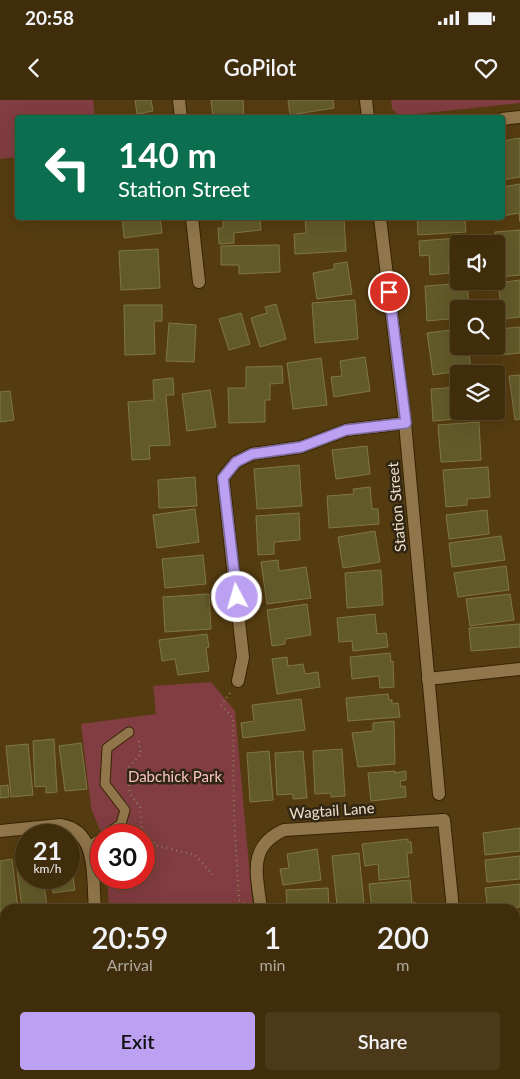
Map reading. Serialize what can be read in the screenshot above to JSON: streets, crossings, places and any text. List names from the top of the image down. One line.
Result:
{"streets":{"street":["Station Street","Wagtail Lane"]},"parks":["Dabchick Park"],"page":{"status":"20:58","header":"GoPilot","turn":["140 m","Station Street"],"speed":"21 km/h","limit":"30","eta":["20:59","Arrival","1","min","200","m"],"buttons":["Exit","Share"]}}
